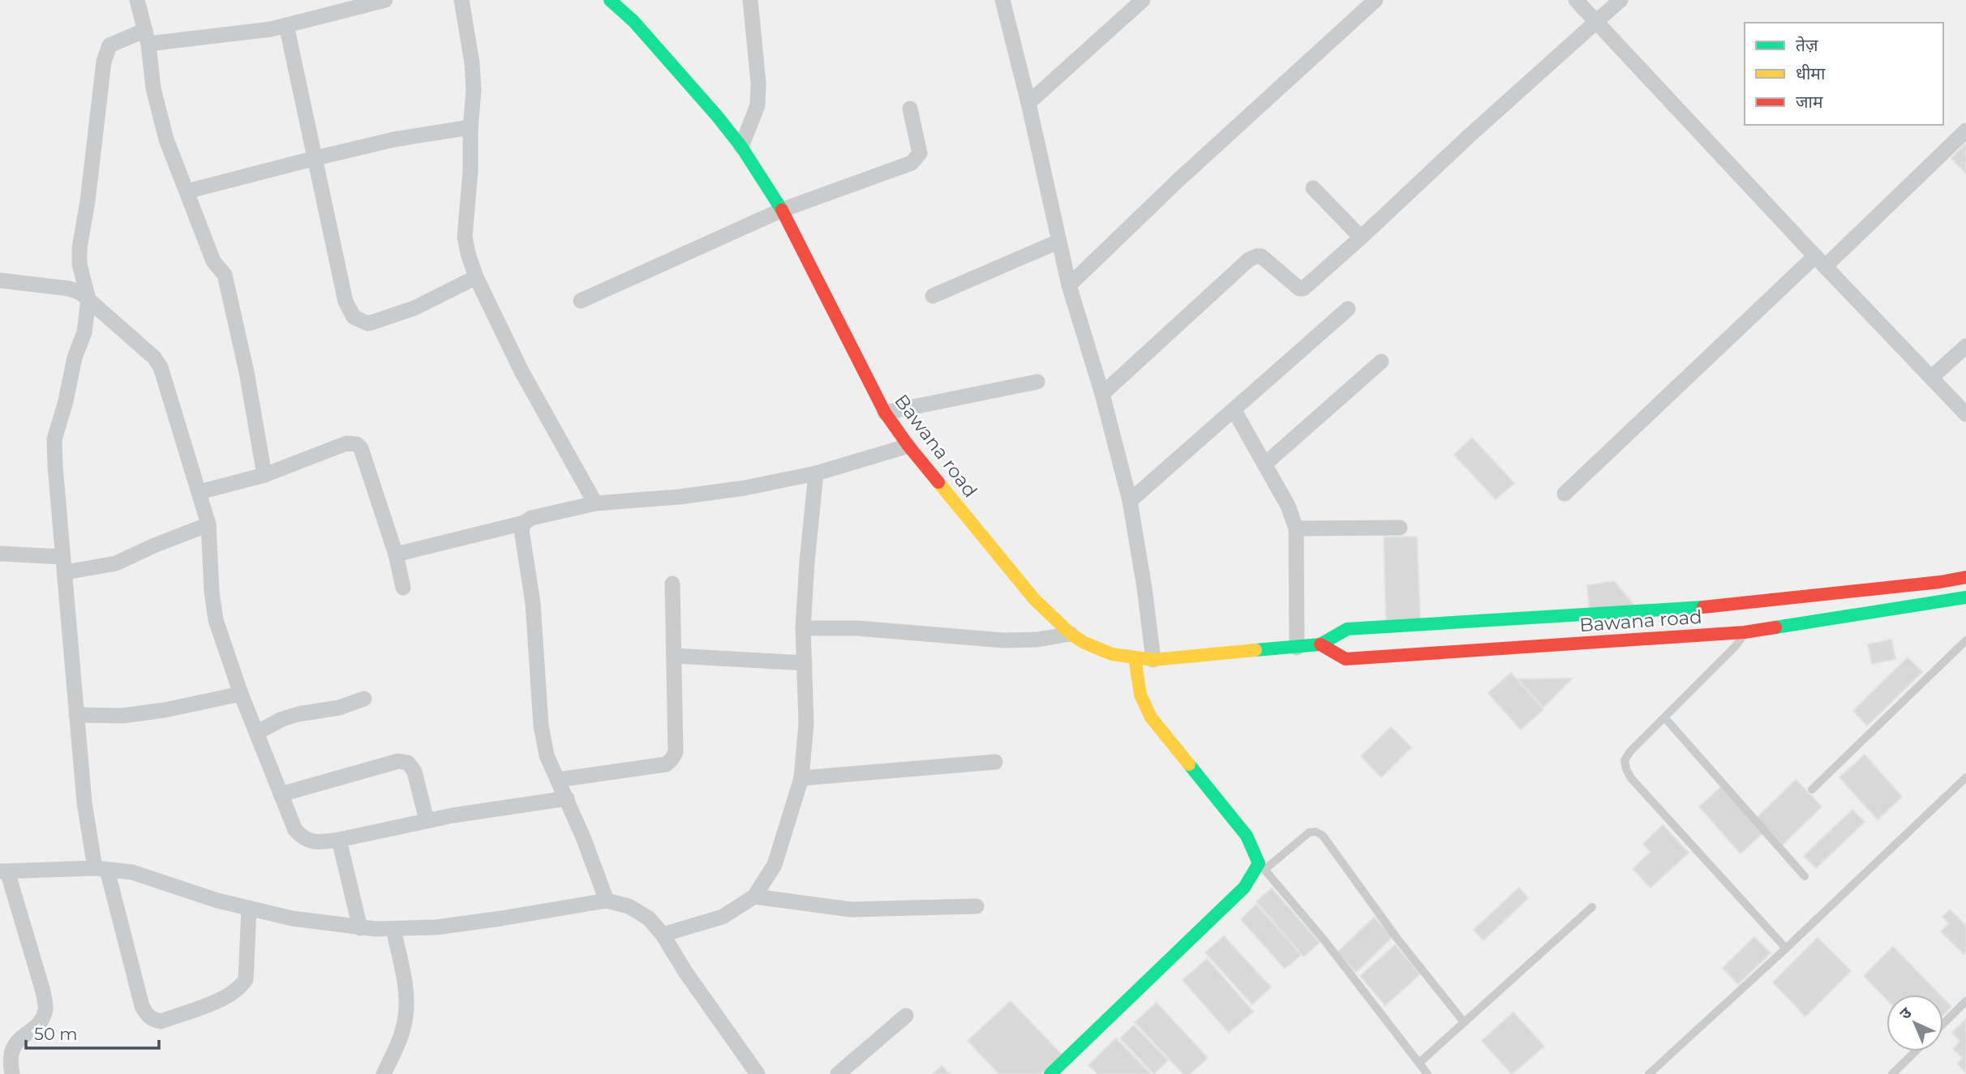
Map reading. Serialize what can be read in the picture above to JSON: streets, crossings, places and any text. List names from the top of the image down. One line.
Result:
{"streets":{"main road":["Bawana road"]},"legend":["तेज़","धीमा","जाम"],"scale_bar":"50 m","north":"top left"}
